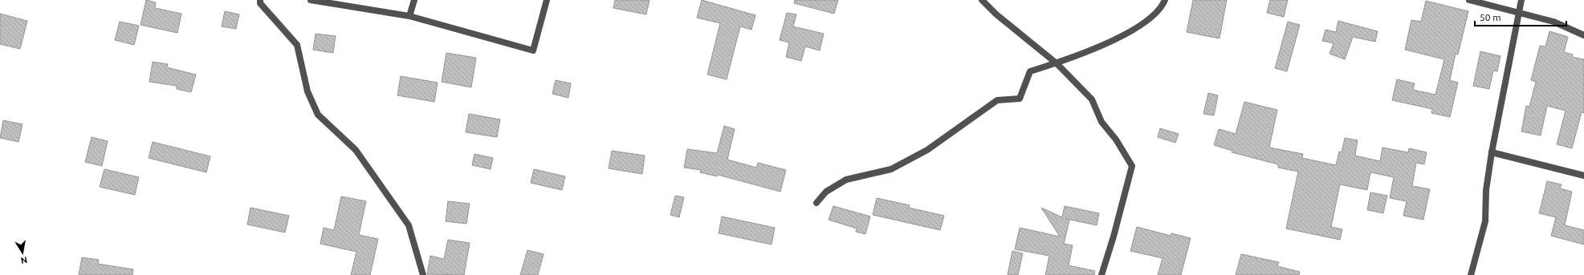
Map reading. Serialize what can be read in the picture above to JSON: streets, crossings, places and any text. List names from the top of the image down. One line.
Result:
{"scale_bar":"50 m","north":"bottom"}
